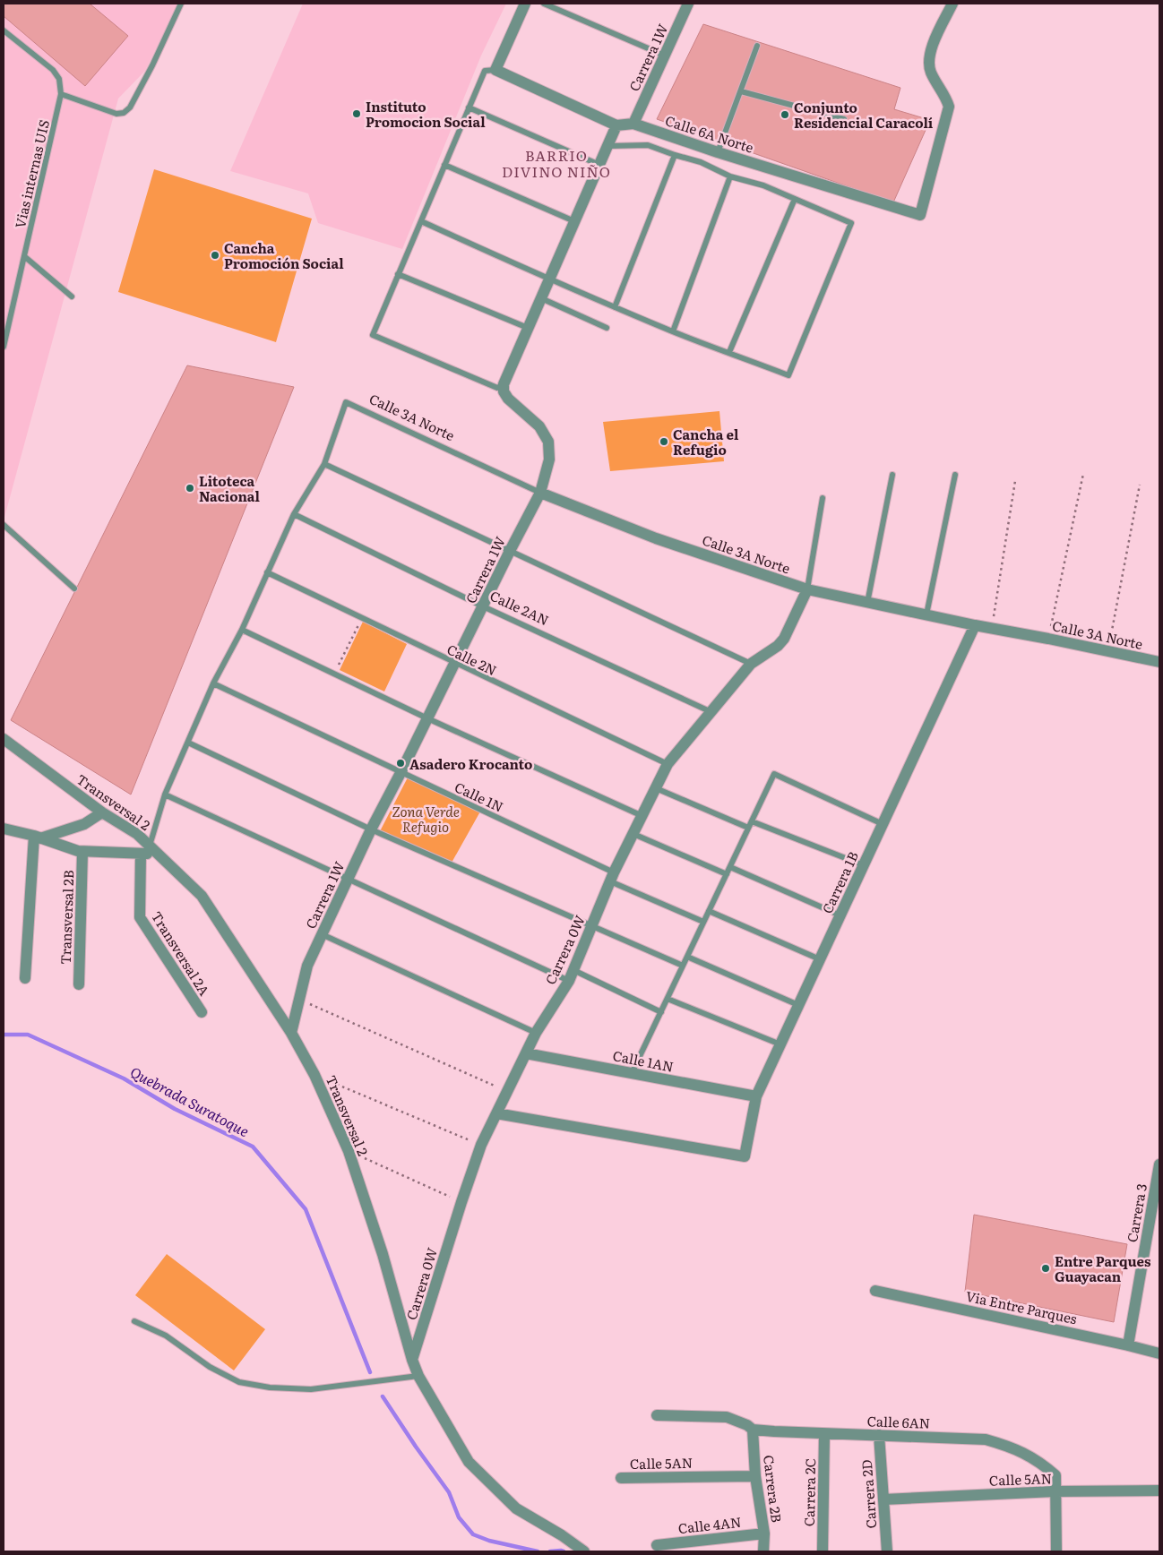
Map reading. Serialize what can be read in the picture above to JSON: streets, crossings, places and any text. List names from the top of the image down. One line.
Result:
{"streets":{"street":["Carrera 1W","Calle 6A Norte","Calle 3A Norte","Transversal 2","Carrera 1B","Transversal 2B","Carrera 0W","Transversal 2A","Calle 1AN","Carrera 3","Via Entre Parques","Calle 6AN","Calle 5AN","Carrera 2B","Carrera 2C","Carrera 2D","Calle 4AN"],"lane":["Vias internas UIS","Calle 2AN","Calle 2N","Calle 1N"]},"crossings":[["Carrera 1W","Calle 6A Norte"],["Carrera 1W","Calle 3A Norte"],["Carrera 1W","Calle 2AN"],["Carrera 1W","Calle 2N"],["Carrera 1W","Calle 1N"],["Carrera 1W","Transversal 2"],["Calle 3A Norte","Carrera 1B"],["Calle 3A Norte","Carrera 0W"],["Calle 2AN","Carrera 0W"],["Calle 2N","Carrera 0W"],["Calle 1N","Carrera 0W"],["Transversal 2","Carrera 0W"],["Transversal 2","Transversal 2A"],["Carrera 1B","Carrera 0W"],["Carrera 1B","Calle 1AN"],["Carrera 0W","Calle 1AN"],["Carrera 3","Via Entre Parques"],["Calle 6AN","Calle 5AN"],["Calle 6AN","Carrera 2B"],["Calle 6AN","Carrera 2C"],["Calle 6AN","Carrera 2D"],["Calle 5AN","Carrera 2B"],["Calle 5AN","Carrera 2D"],["Carrera 2B","Calle 4AN"]],"districts":["BARRIO DIVINO NIÑO"],"water":["Quebrada Suratoque"],"parks":["Zona Verde Refugio"],"places":["Instituto Promocion Social","Conjunto Residencial Caracolí","Cancha Promoción Social","Cancha el Refugio","Litoteca Nacional","Asadero Krocanto","Entre Parques Guayacan"]}
